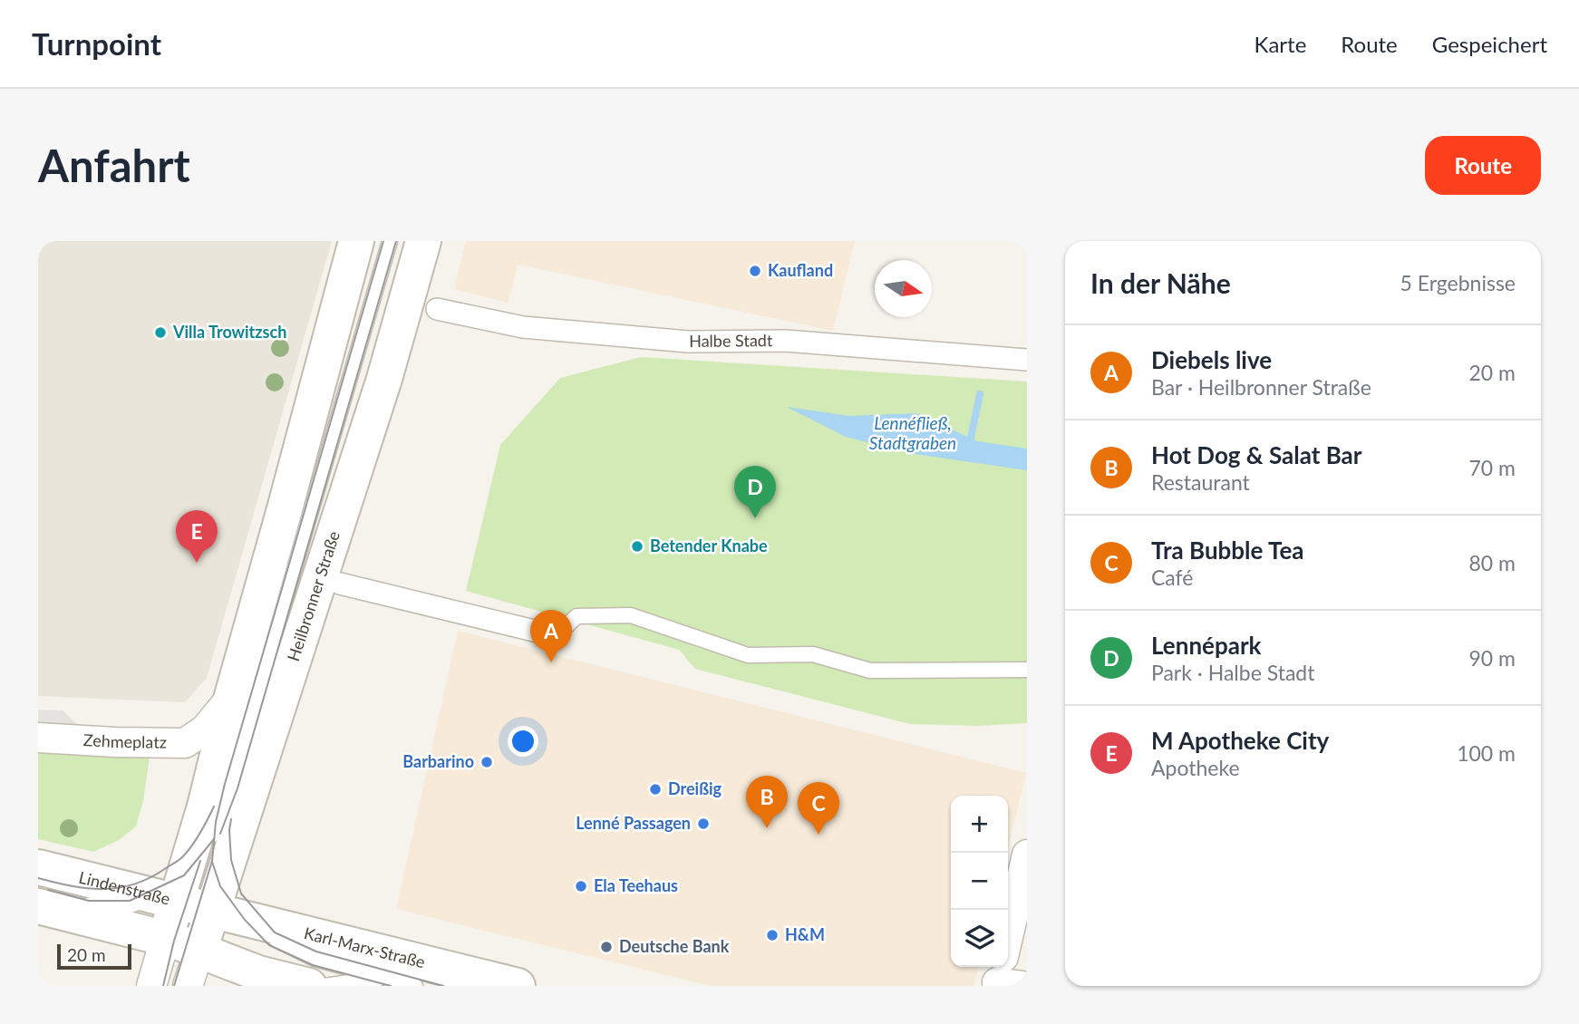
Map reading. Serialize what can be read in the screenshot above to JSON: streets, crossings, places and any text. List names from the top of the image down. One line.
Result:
{"streets":{"street":["Halbe Stadt","Heilbronner Straße","Zehmeplatz","Lindenstraße","Karl-Marx-Straße"]},"crossings":[["Heilbronner Straße","Lindenstraße"],["Heilbronner Straße","Karl-Marx-Straße"],["Lindenstraße","Karl-Marx-Straße"]],"water":["Lennéfließ, Stadtgraben"],"places":["Kaufland","Villa Trowitzsch","Betender Knabe","Barbarino","Dreißig","Lenné Passagen","Ela Teehaus","H&M","Deutsche Bank"],"scale_bar":"20 m","north":"right","page":{"header":"Turnpoint","nav":["Karte","Route","Gespeichert"],"buttons":"Route","title":"Anfahrt","heading":["In der Nähe","5 Ergebnisse"],"list":[{"mark":"A","name":"Diebels live","note":"Bar · Heilbronner Straße","value":"20 m"},{"mark":"B","name":"Hot Dog & Salat Bar","note":"Restaurant","value":"70 m"},{"mark":"C","name":"Tra Bubble Tea","note":"Café","value":"80 m"},{"mark":"D","name":"Lennépark","note":"Park · Halbe Stadt","value":"90 m"},{"mark":"E","name":"M Apotheke City","note":"Apotheke","value":"100 m"}],"pins":["D","E","A","B","C"],"map_buttons":["+","−"],"scale":"20 m"}}
